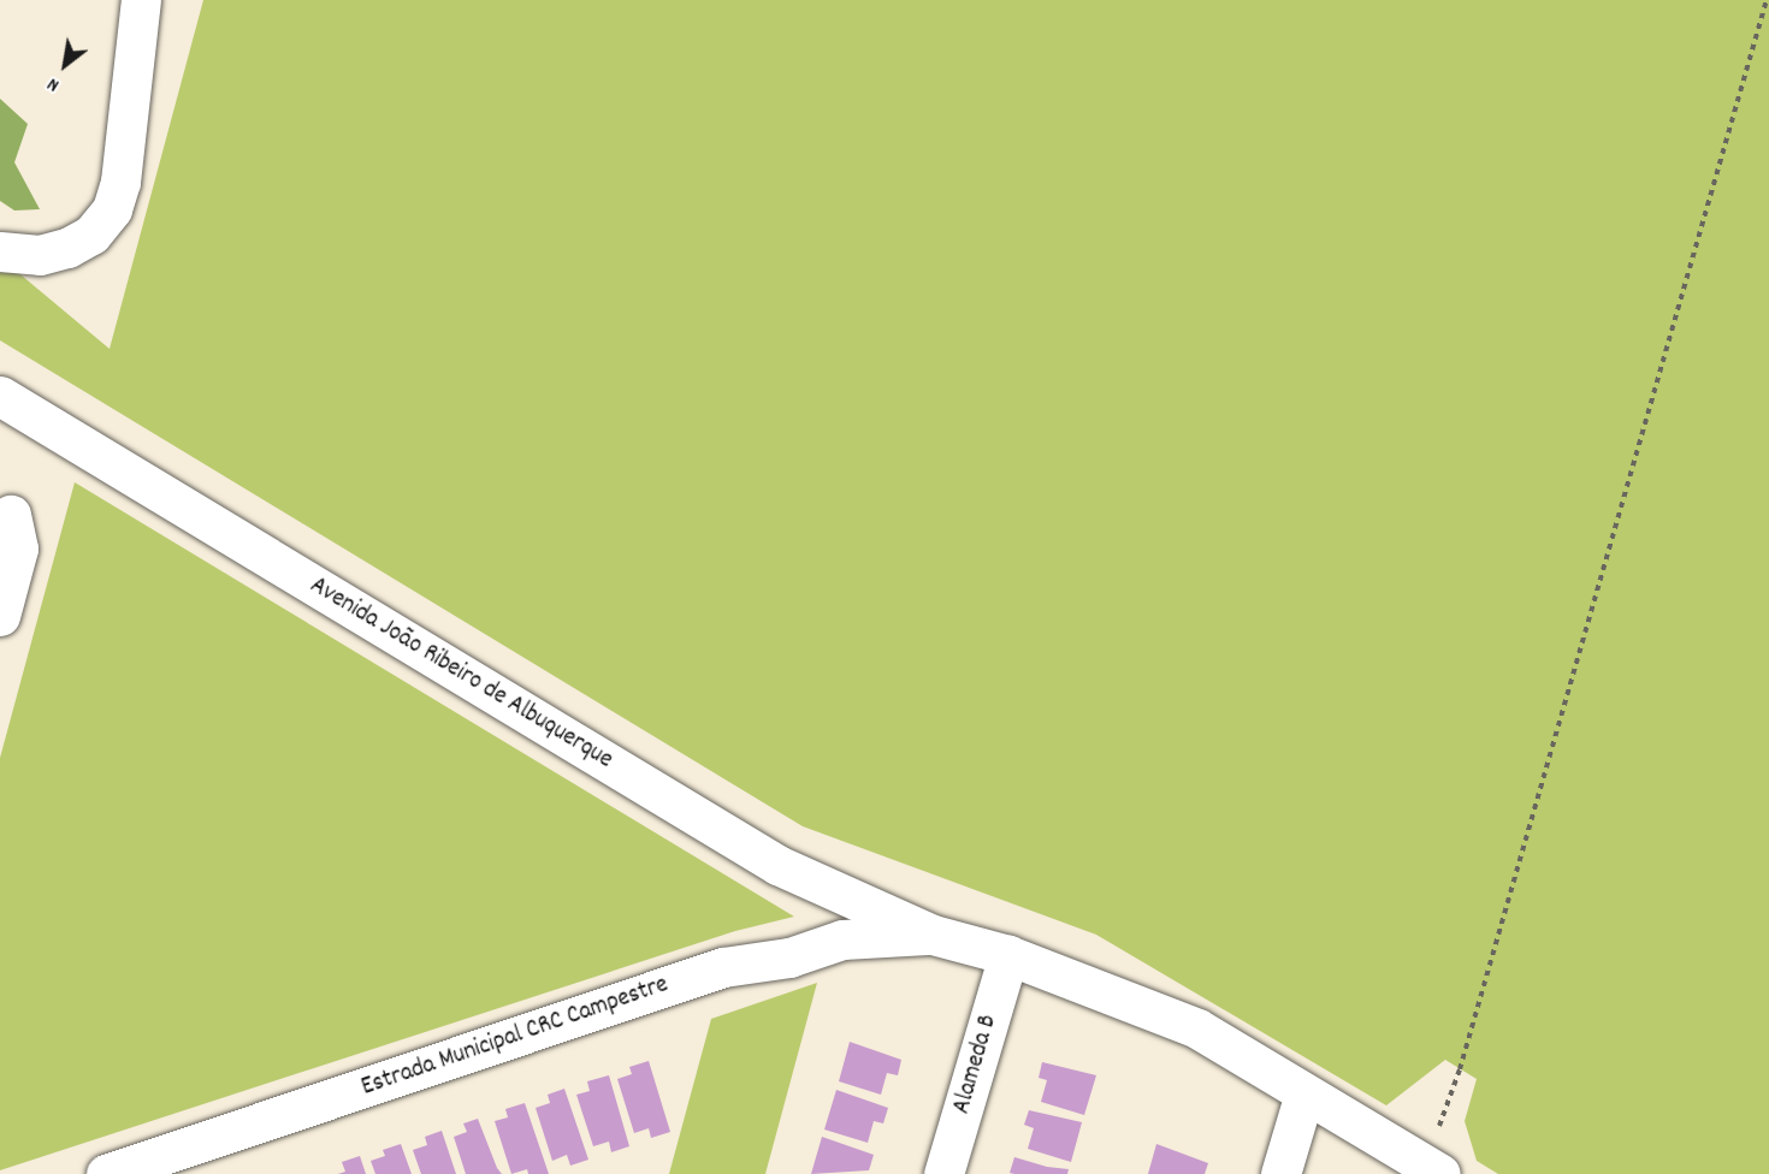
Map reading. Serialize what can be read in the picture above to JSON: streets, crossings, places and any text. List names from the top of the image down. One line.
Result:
{"streets":{"street":["Avenida João Ribeiro de Albuquerque","Estrada Municipal CRC Campestre","Alameda B"]},"crossings":[["Avenida João Ribeiro de Albuquerque","Estrada Municipal CRC Campestre"]],"north":"bottom left"}
